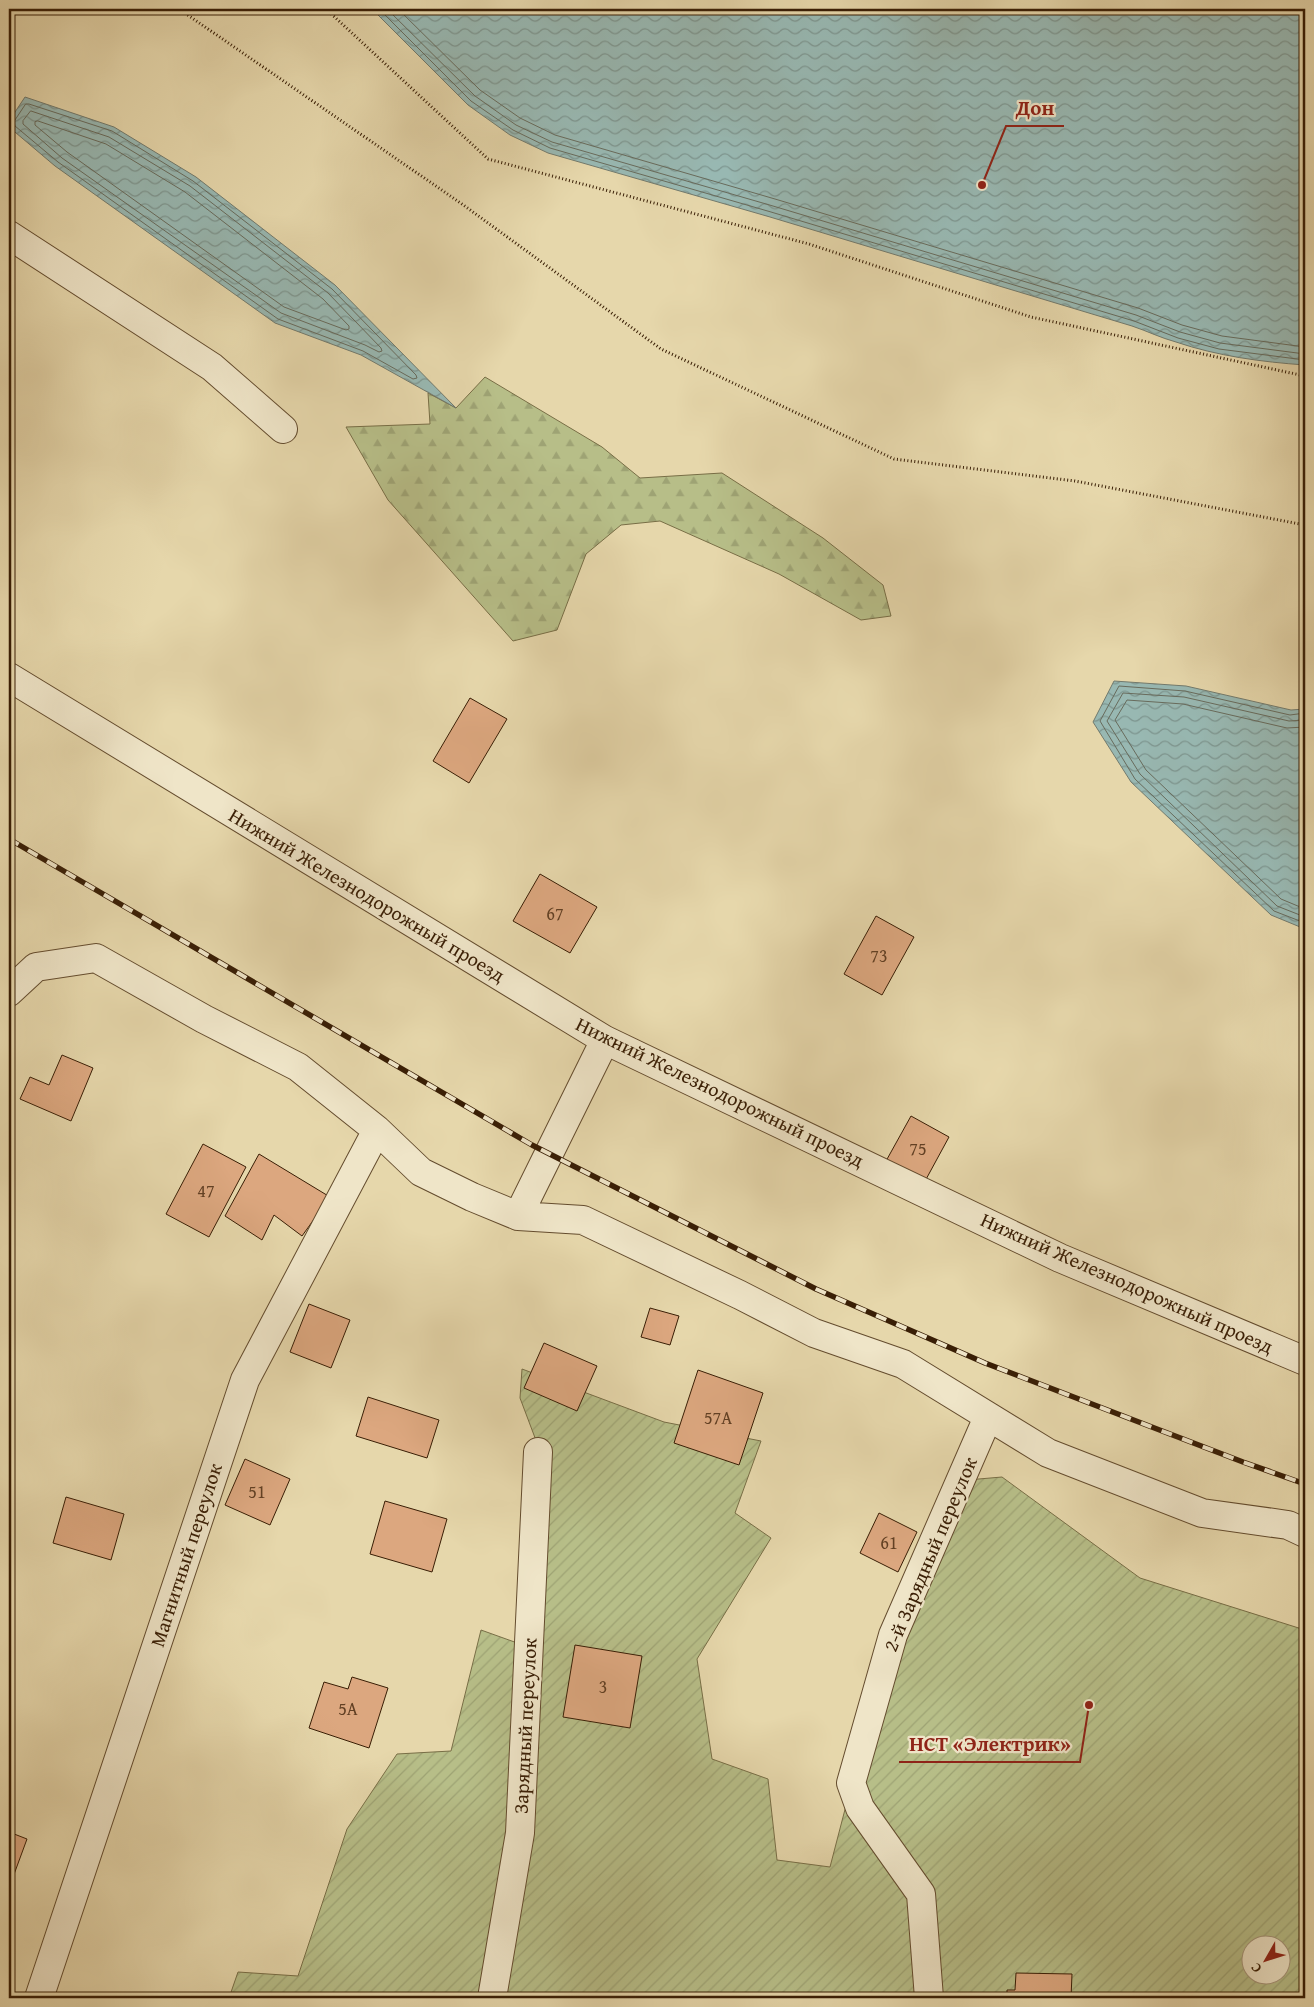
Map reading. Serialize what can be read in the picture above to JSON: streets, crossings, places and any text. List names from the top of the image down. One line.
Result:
{"streets":{"street":["Нижний Железнодорожный проезд","2-й Зарядный переулок","Магнитный переулок","Зарядный переулок"]},"places":["Дон","НСТ «Электрик»"],"house_numbers":["67","73","75","47","57А","51","61","3","5А"],"north":"bottom left"}
